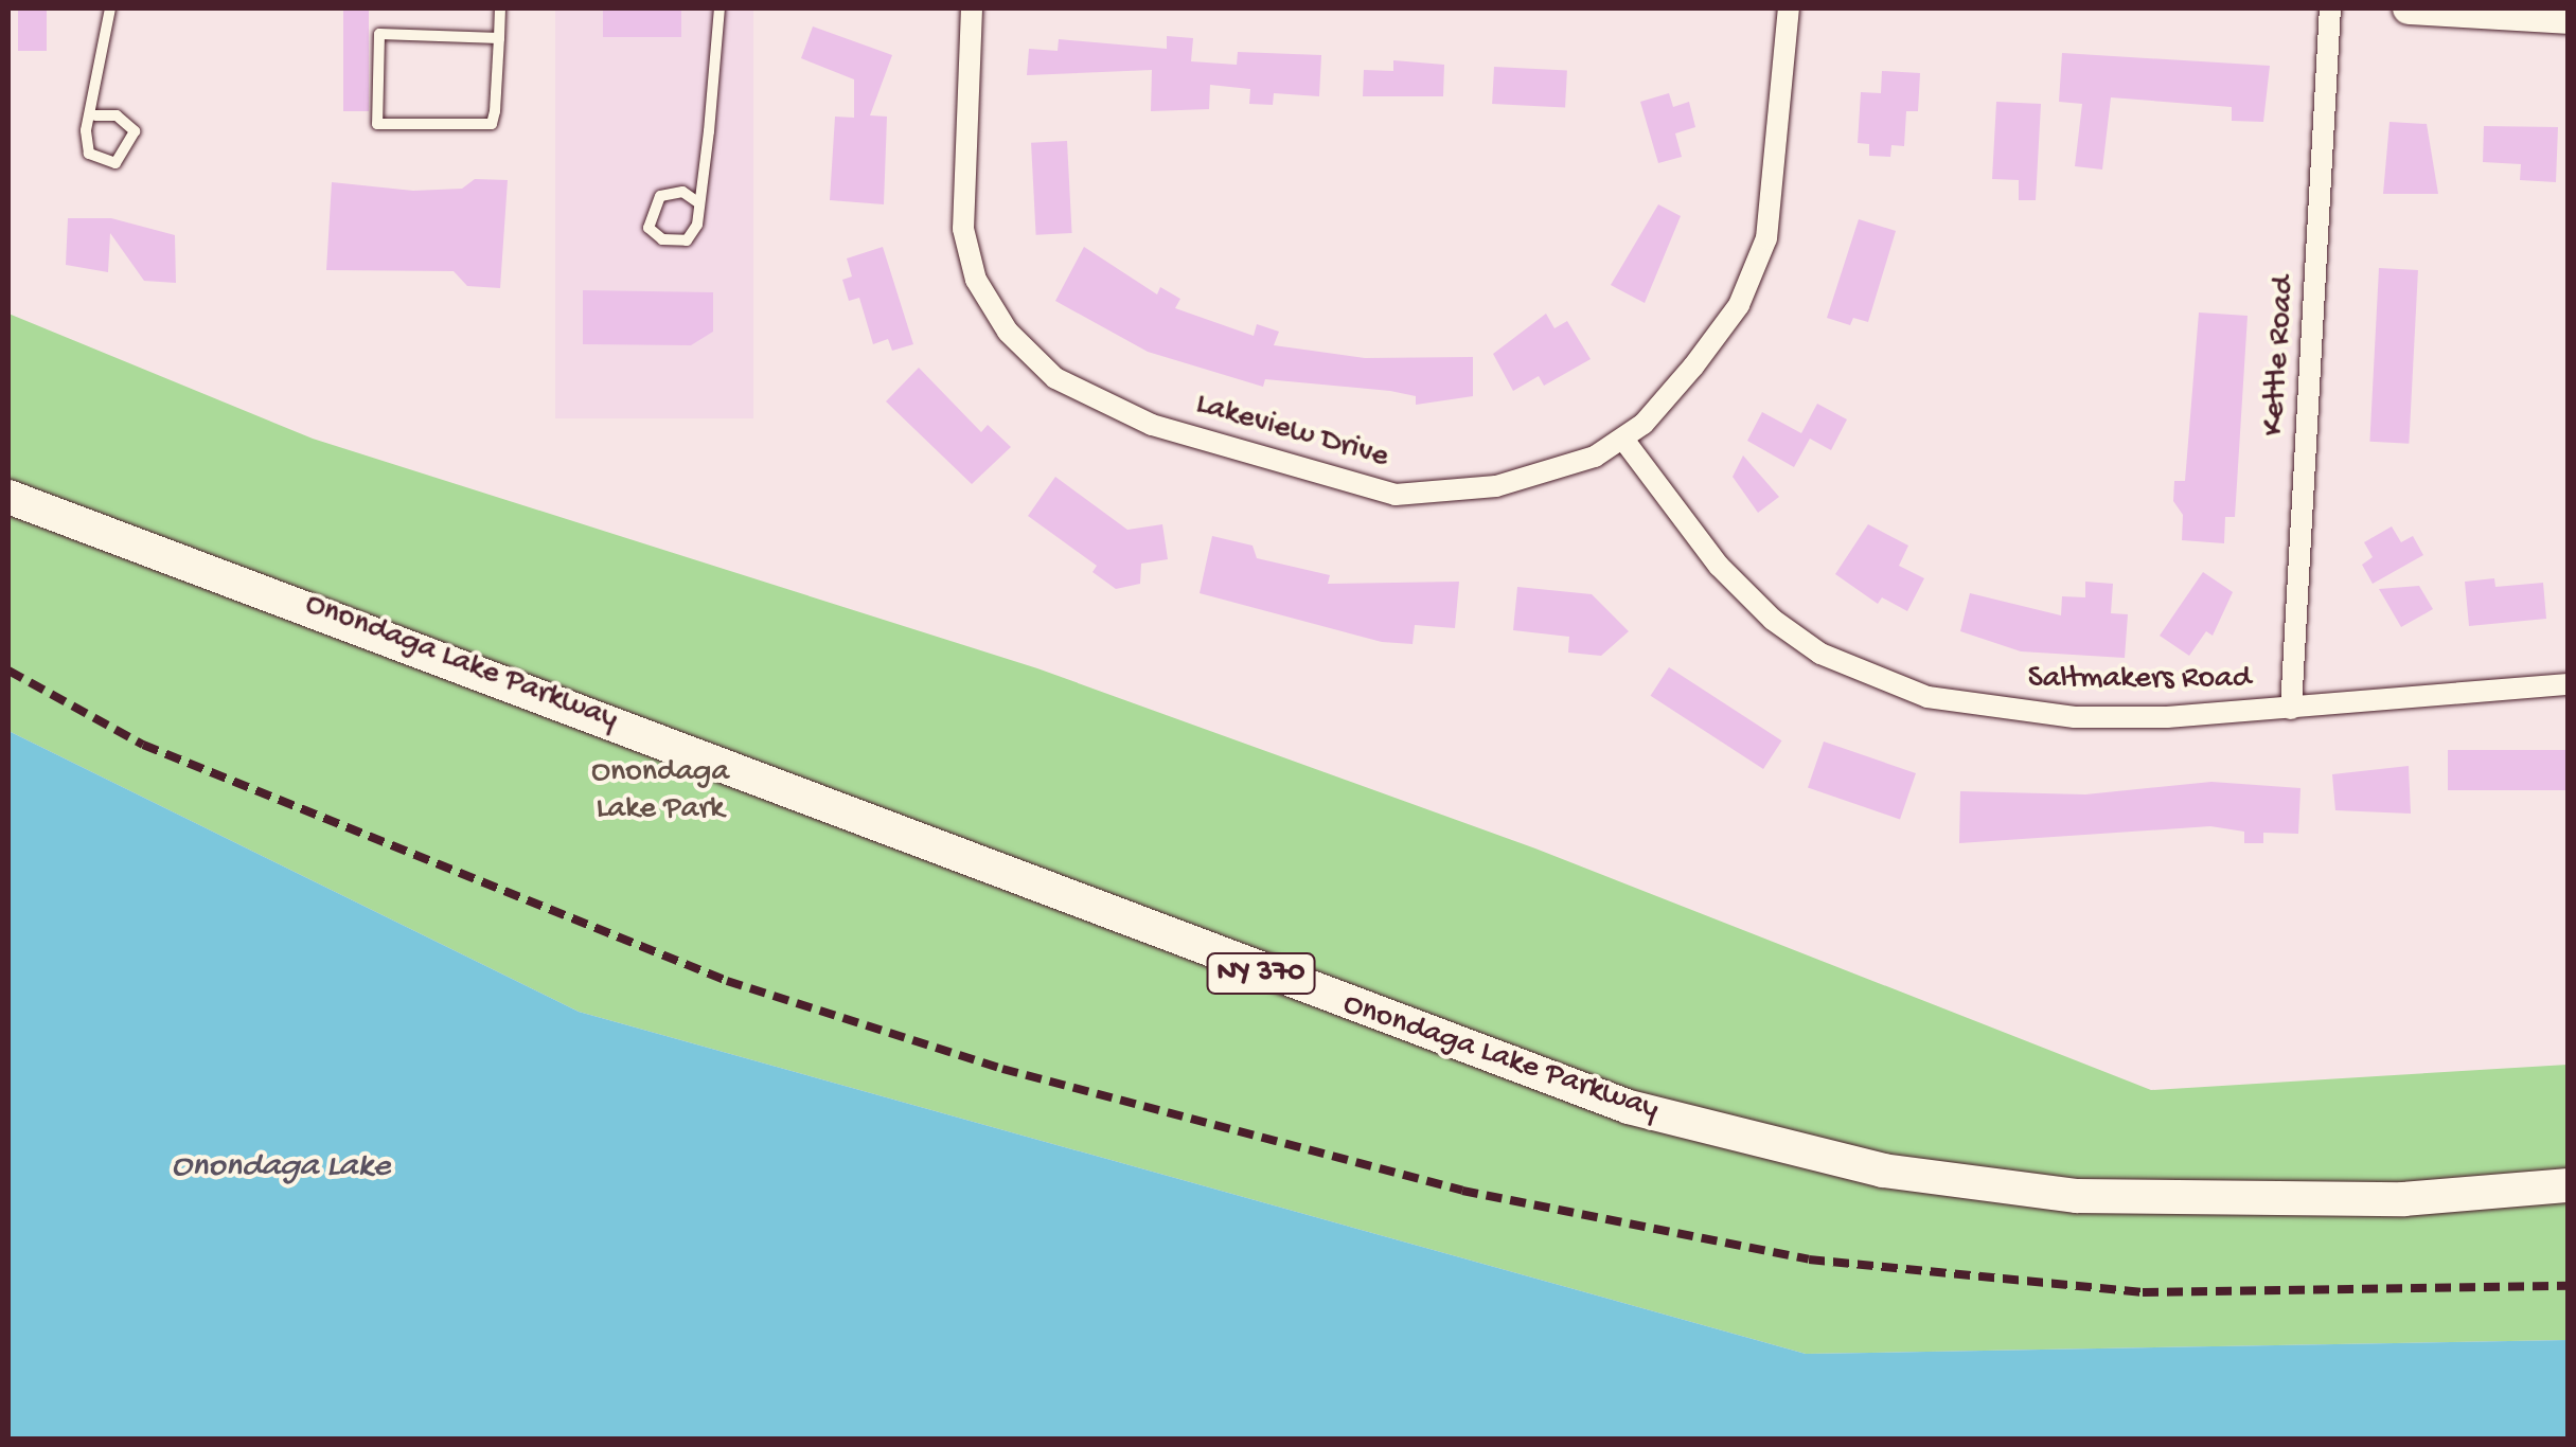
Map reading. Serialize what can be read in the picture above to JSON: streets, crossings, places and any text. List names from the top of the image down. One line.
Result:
{"streets":{"main road":["Onondaga Lake Parkway","NY 370"],"street":["Kettle Road","Lakeview Drive","Saltmakers Road"]},"crossings":[["Kettle Road","Saltmakers Road"],["Lakeview Drive","Saltmakers Road"]],"water":["Onondaga Lake"],"parks":["Onondaga Lake Park"]}
